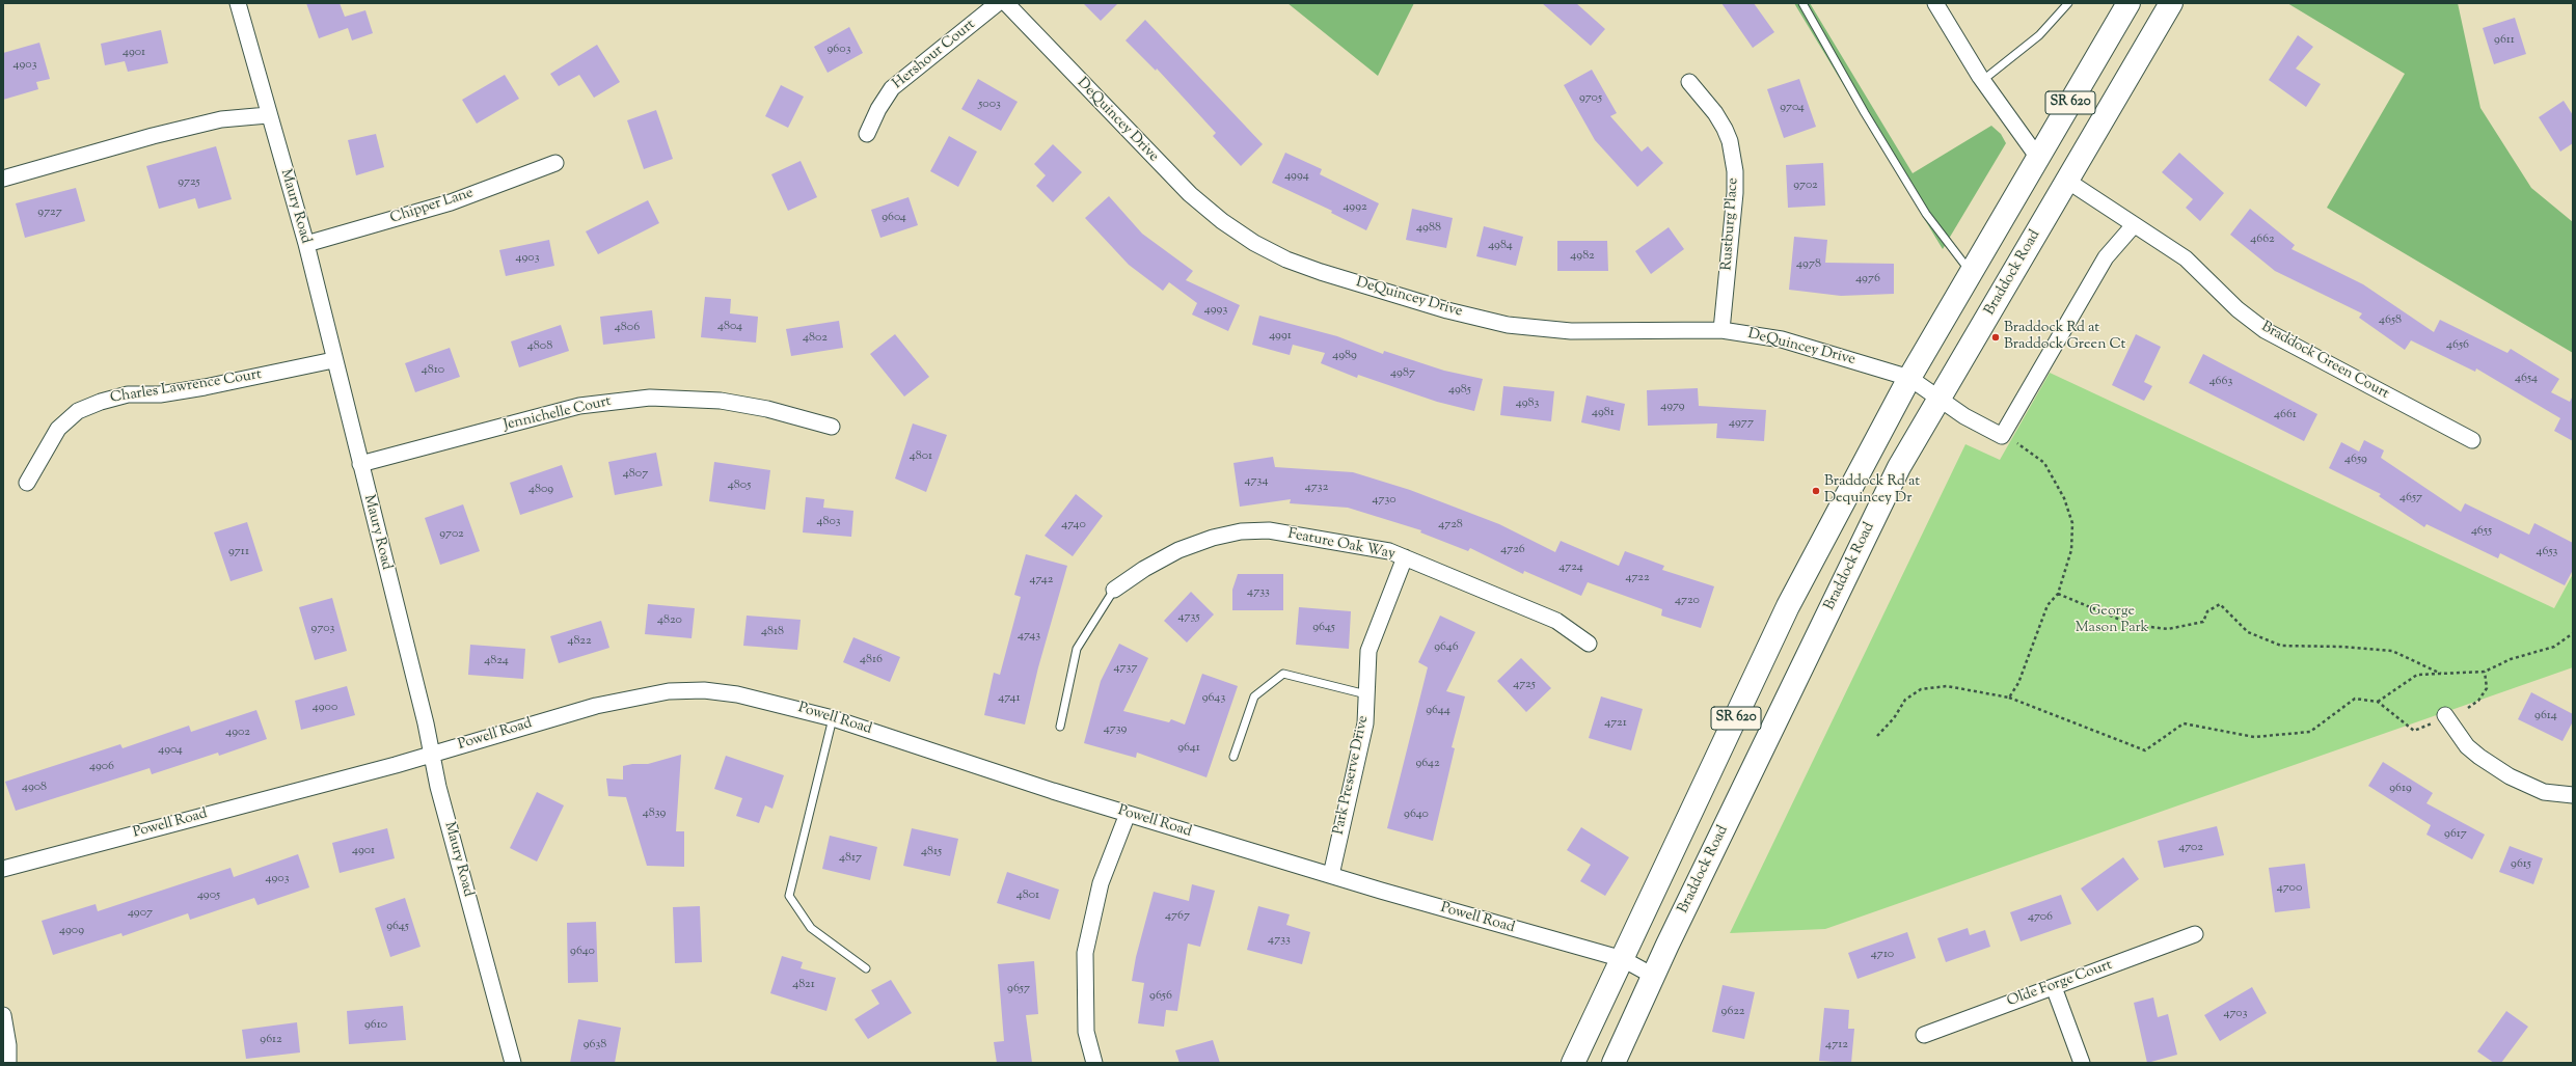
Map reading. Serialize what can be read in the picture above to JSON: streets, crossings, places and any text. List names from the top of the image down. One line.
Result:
{"streets":{"main road":["SR 620","Braddock Road"],"street":["Hershour Court","DeQuincey Drive","Maury Road","Chipper Lane","Rustburg Place","Braddock Green Court","Charles Lawrence Court","Jennichelle Court","Feature Oak Way","Powell Road","Park Preserve Drive","Olde Forge Court"]},"crossings":[["SR 620","DeQuincey Drive"],["SR 620","Powell Road"],["DeQuincey Drive","Rustburg Place"],["DeQuincey Drive","Braddock Road"],["Maury Road","Chipper Lane"],["Maury Road","Charles Lawrence Court"],["Maury Road","Jennichelle Court"],["Maury Road","Powell Road"],["Braddock Road","Braddock Green Court"],["Braddock Road","Powell Road"],["Feature Oak Way","Park Preserve Drive"],["Powell Road","Park Preserve Drive"]],"parks":["George Mason Park"],"places":["Braddock Rd at Braddock Green Ct","Braddock Rd at Dequincey Dr"],"house_numbers":["9611","9603","4901","4903","9705","5003","9704","4994","9725","9702","4992","9727","9604","4988","4662","4984","4982","4903","4978","4976","4993","4658","4804","4806","4991","4802","4656","4808","4989","4810","4987","4654","4663","4985","4983","4979","4981","4661","4977","4801","4659","4807","4734","4805","4732","4809","4657","4730","4803","4740","4728","4655","9702","4726","9711","4653","4724","4722","4742","4733","4720","4735","4820","9645","9703","4818","4743","4822","9646","4816","4824","4737","4725","4741","9643","4900","9644","9614","4721","4739","4902","9641","4904","9642","4906","4908","9619","4839","9640","9617","4702","4901","4815","4817","9615","4903","4700","4905","4801","4907","4767","4706","9645","4909","4733","9640","4710","4821","9657","9656","9622","4703","9610","9612","9638","4712"]}
